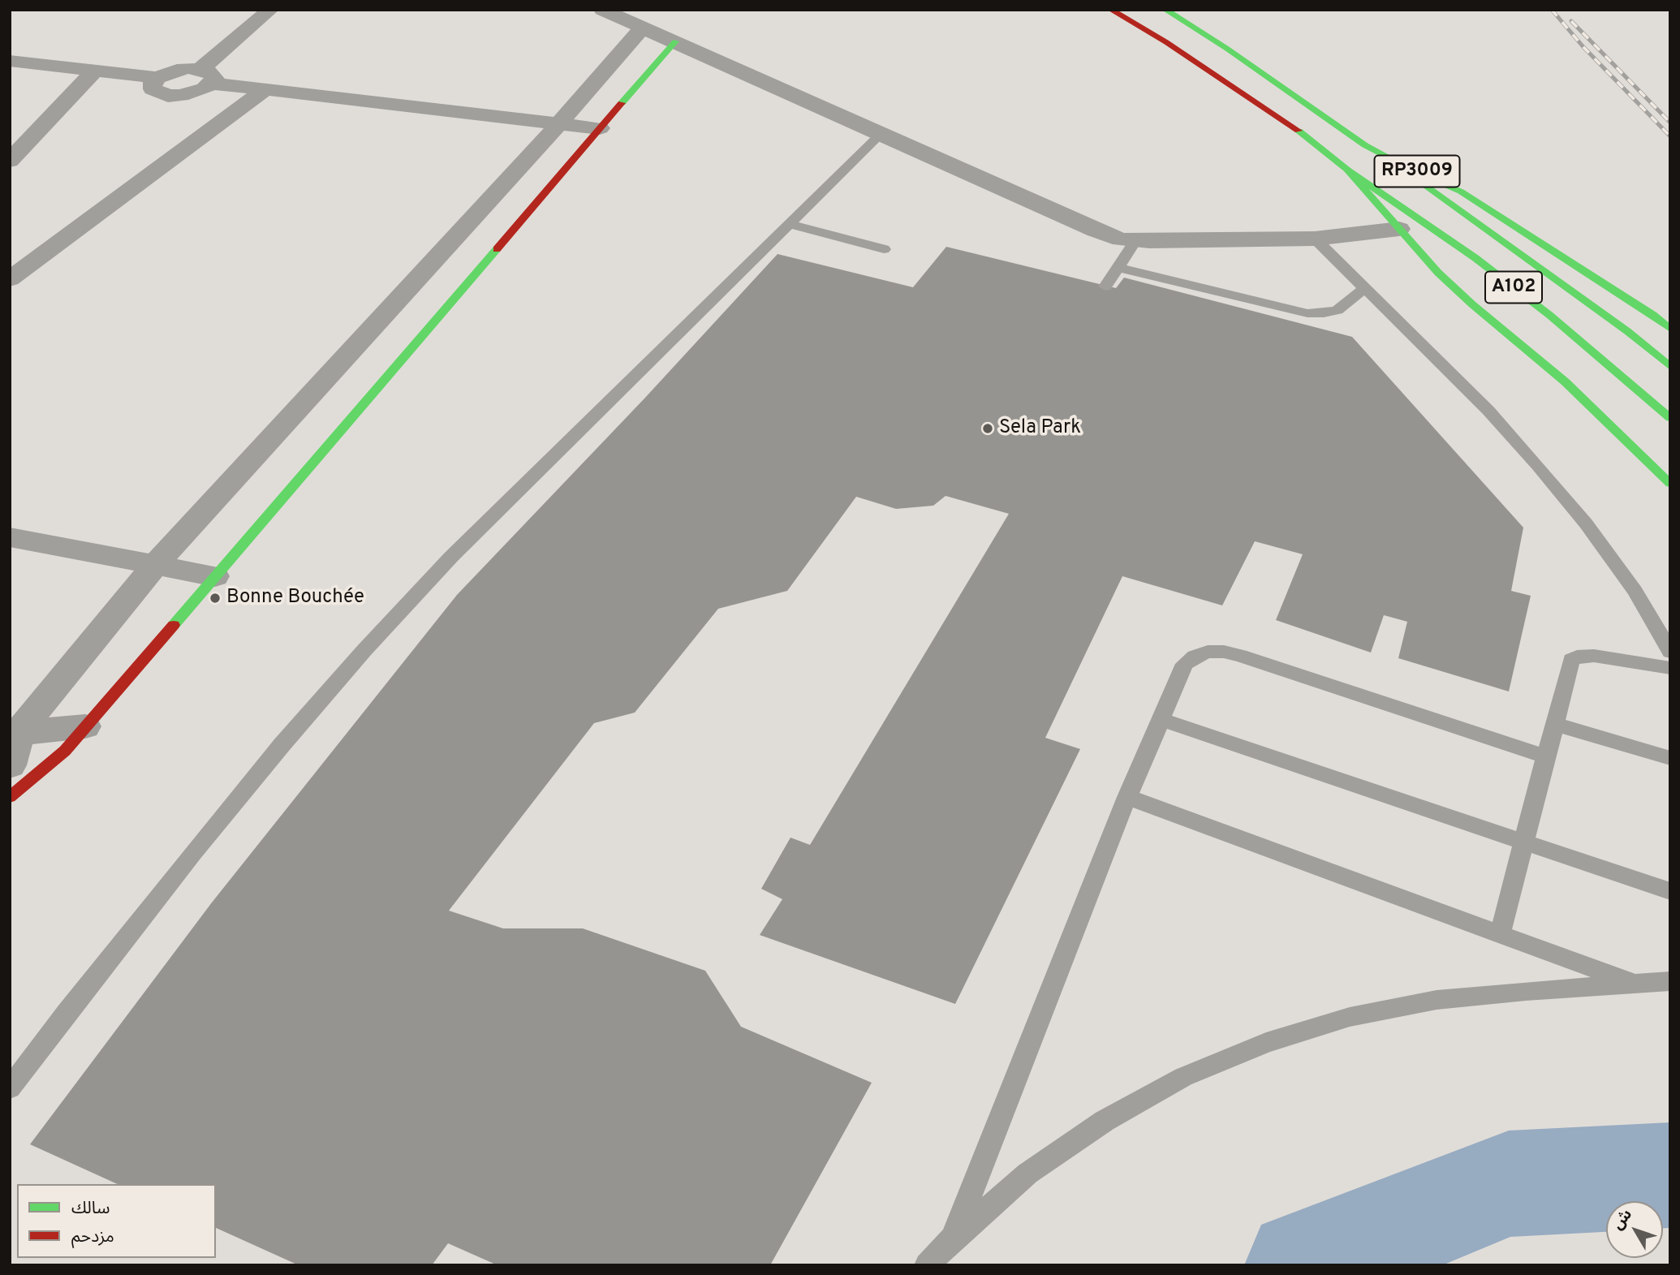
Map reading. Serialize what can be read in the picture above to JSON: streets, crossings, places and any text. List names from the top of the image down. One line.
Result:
{"streets":{"main road":["RP3009","A102"]},"crossings":[["RP3009","A102"]],"places":["Sela Park","Bonne Bouchée"],"legend":["سالك","مزدحم"],"north":"top left"}
